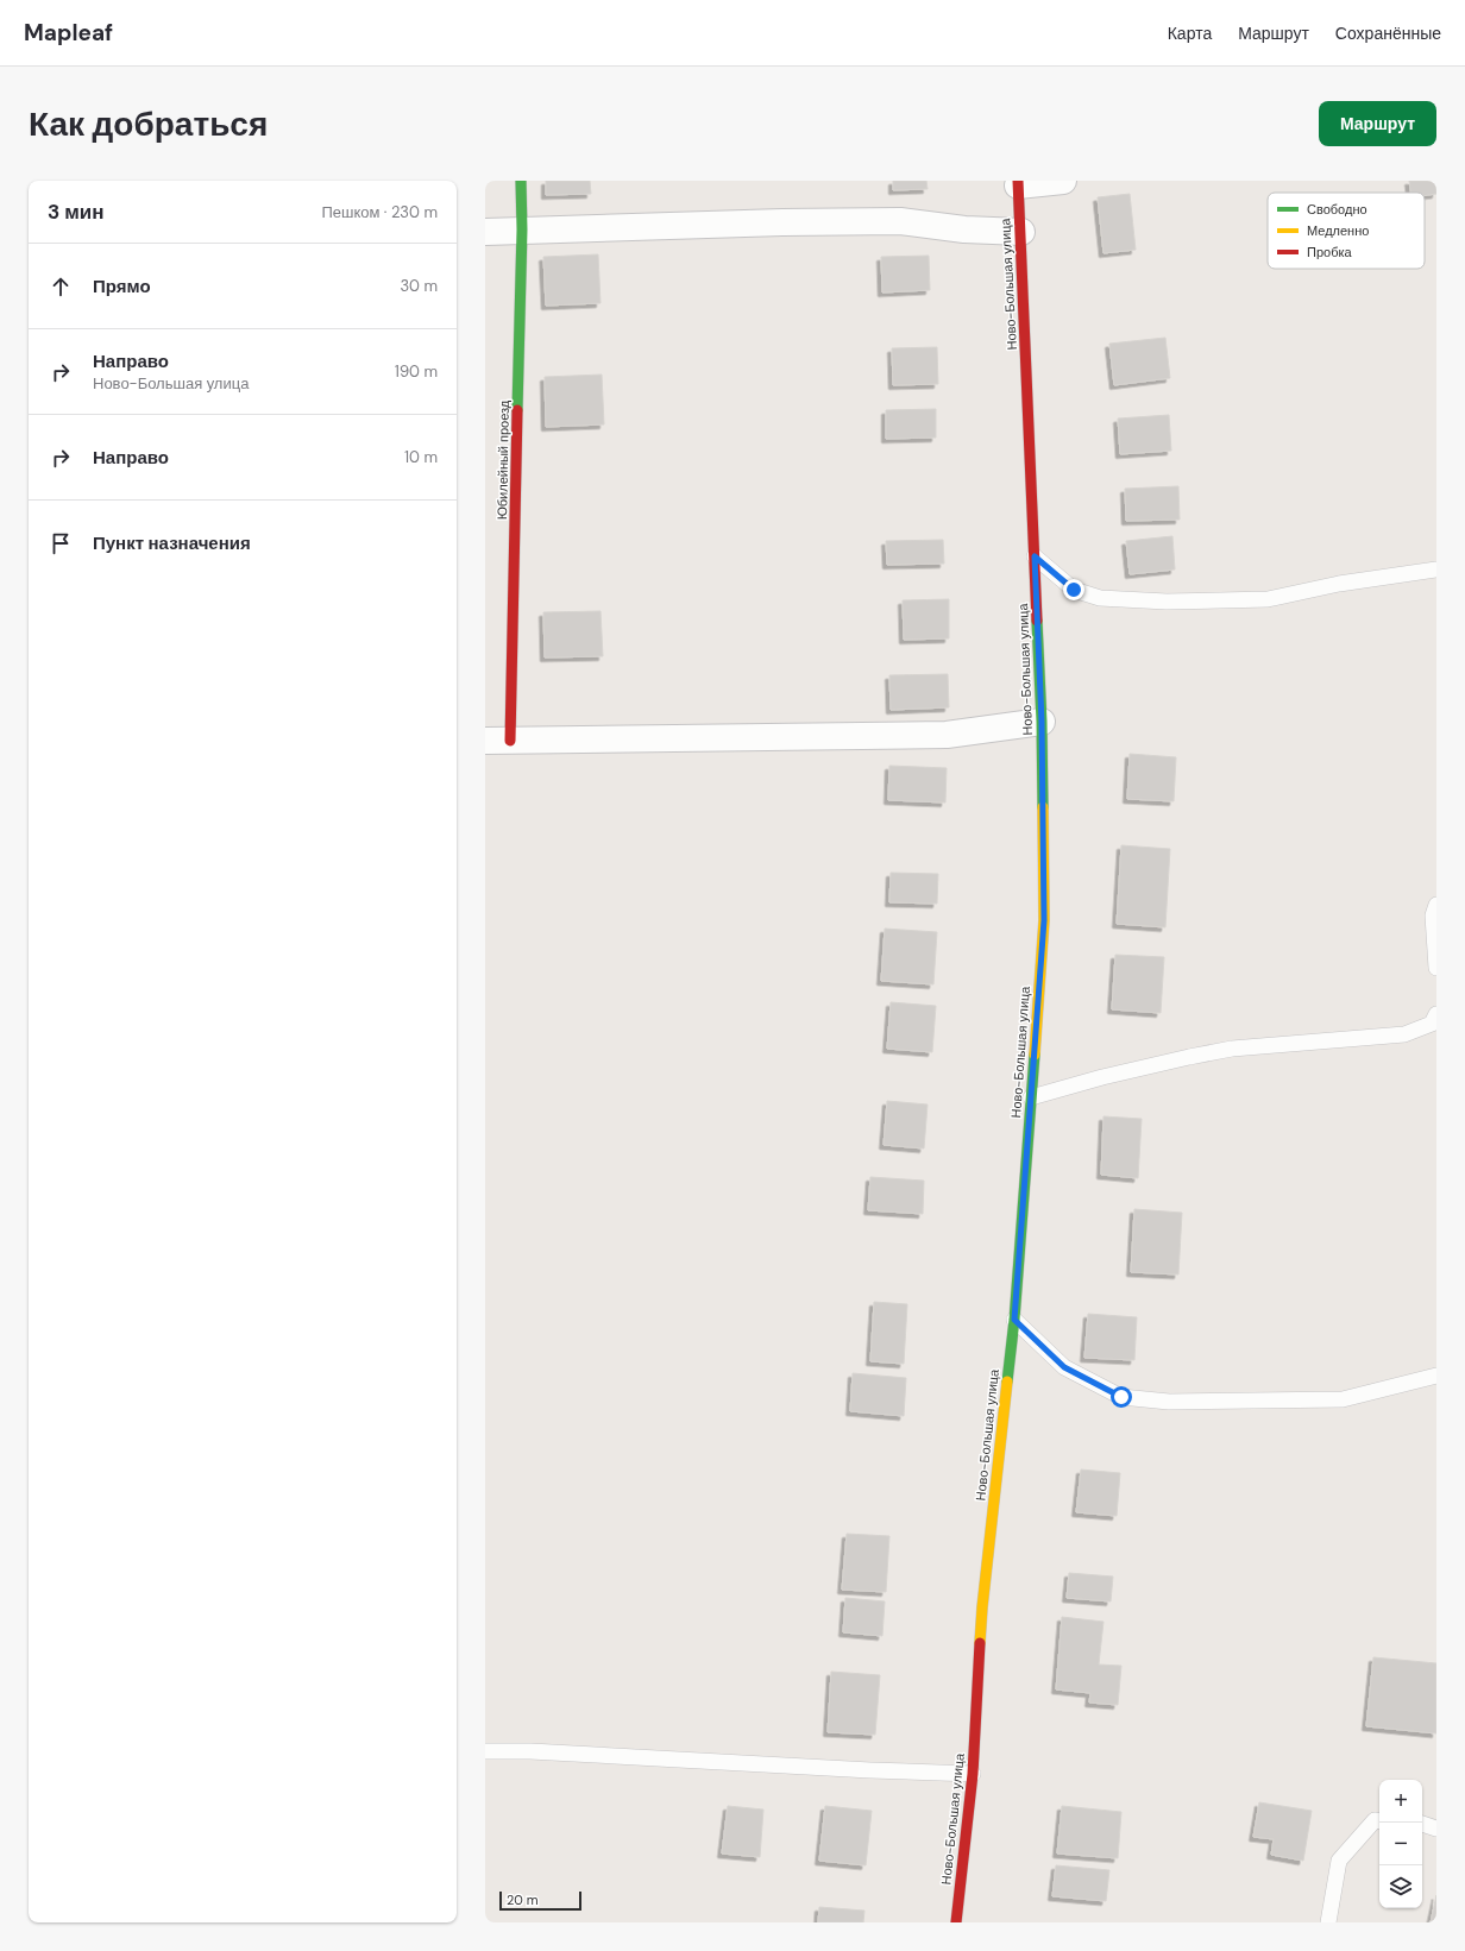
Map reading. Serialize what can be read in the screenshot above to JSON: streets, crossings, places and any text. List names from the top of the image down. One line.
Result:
{"streets":{"street":["Ново-Большая улица","Юбилейный проезд"]},"legend":["Свободно","Медленно","Пробка"],"scale_bar":"20 m","page":{"header":"Mapleaf","nav":["Карта","Маршрут","Сохранённые"],"buttons":"Маршрут","title":"Как добраться","heading":["3 мин","Пешком · 230 m"],"list":[["Прямо","30 m"],["Направо","Ново-Большая улица","190 m"],["Направо","10 m"],"Пункт назначения"],"map_buttons":["+","−"],"scale":"20 m"}}
